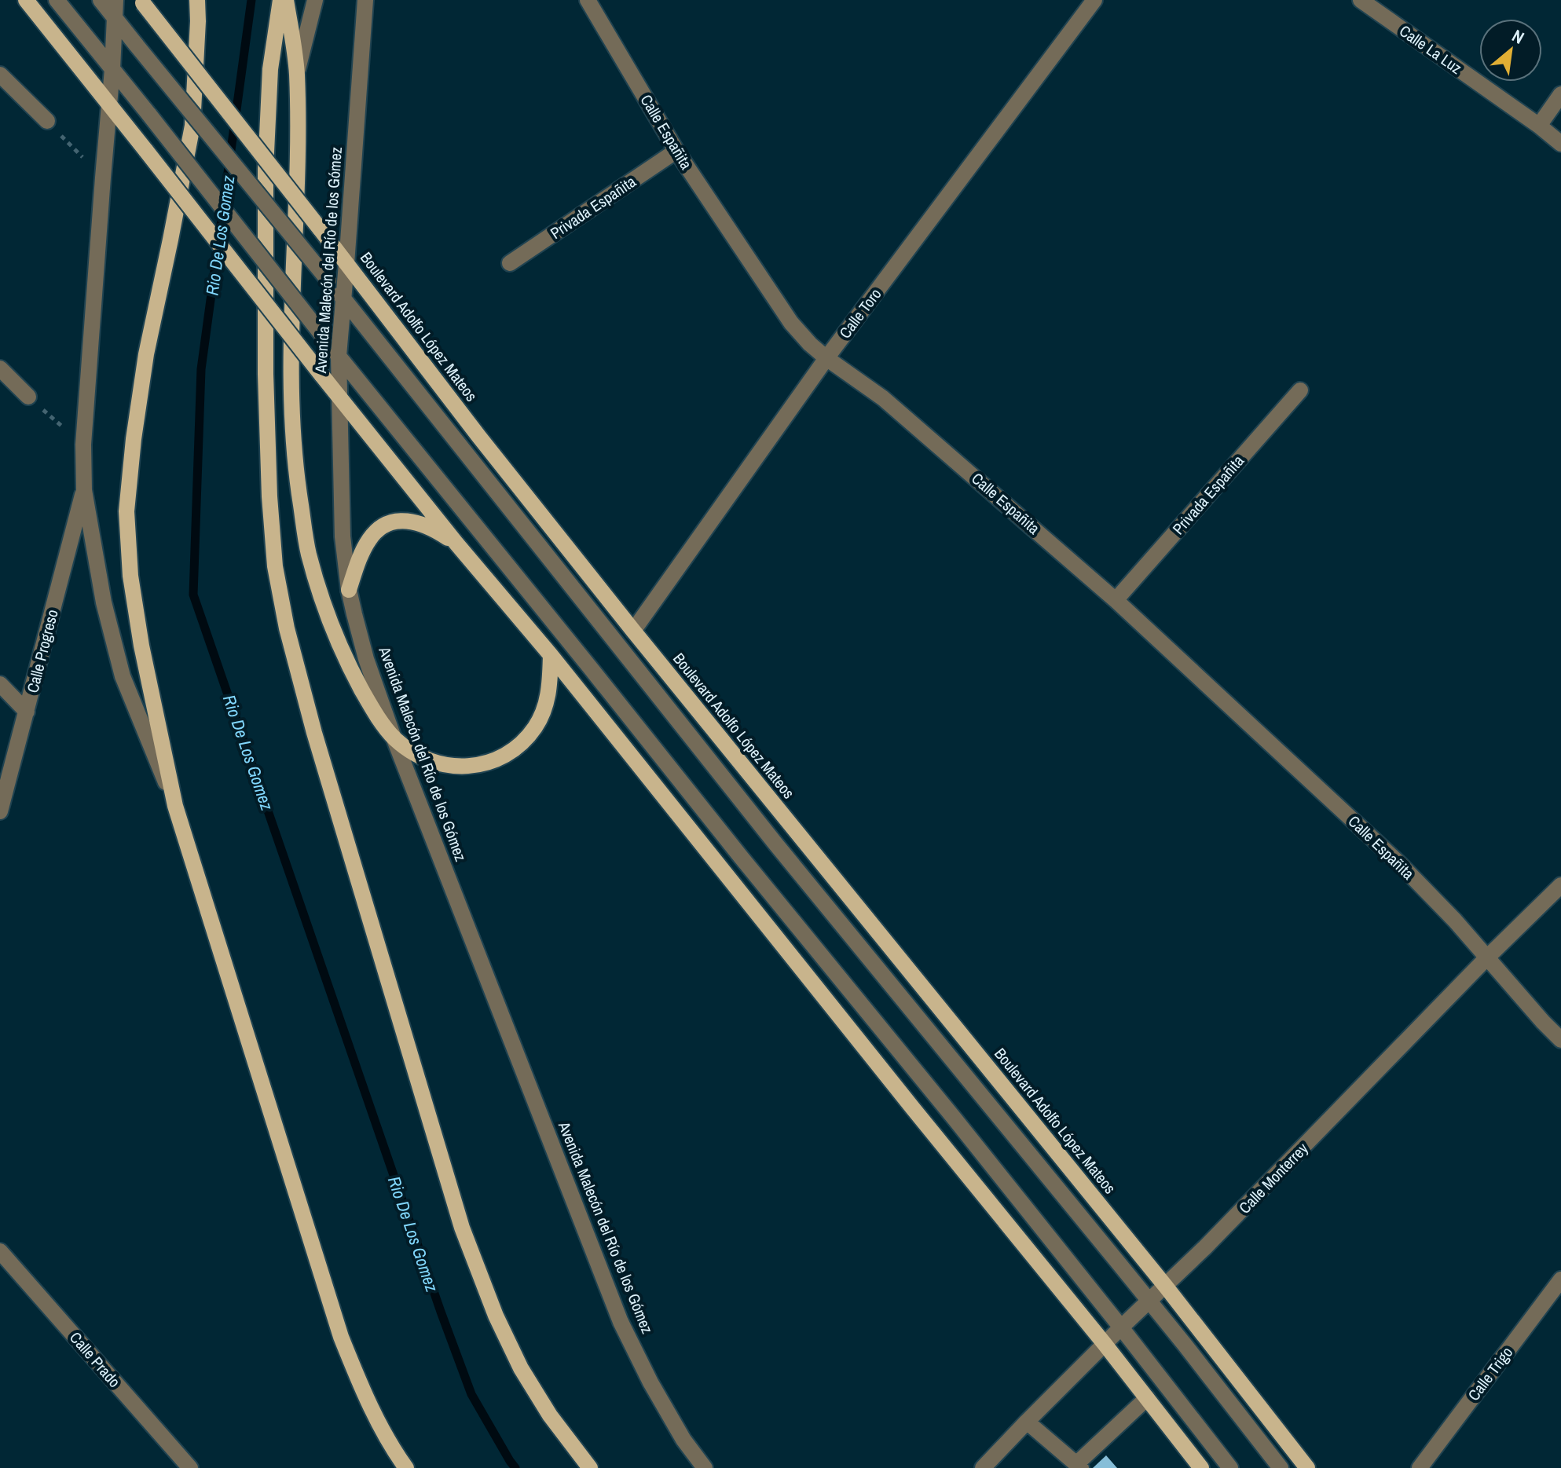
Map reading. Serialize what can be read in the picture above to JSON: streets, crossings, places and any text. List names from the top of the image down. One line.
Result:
{"streets":{"main road":["Boulevard Adolfo López Mateos"],"street":["Calle La Luz","Calle Españita","Privada Españita","Avenida Malecón del Río de los Gómez","Calle Toro","Calle Progreso","Calle Monterrey","Calle Prado","Calle Trigo"]},"crossings":[["Calle Españita","Privada Españita"],["Calle Españita","Calle Toro"],["Calle Españita","Calle Monterrey"],["Avenida Malecón del Río de los Gómez","Boulevard Adolfo López Mateos"],["Calle Toro","Boulevard Adolfo López Mateos"],["Boulevard Adolfo López Mateos","Calle Monterrey"]],"water":["Rio De Los Gomez"],"north":"top right"}
